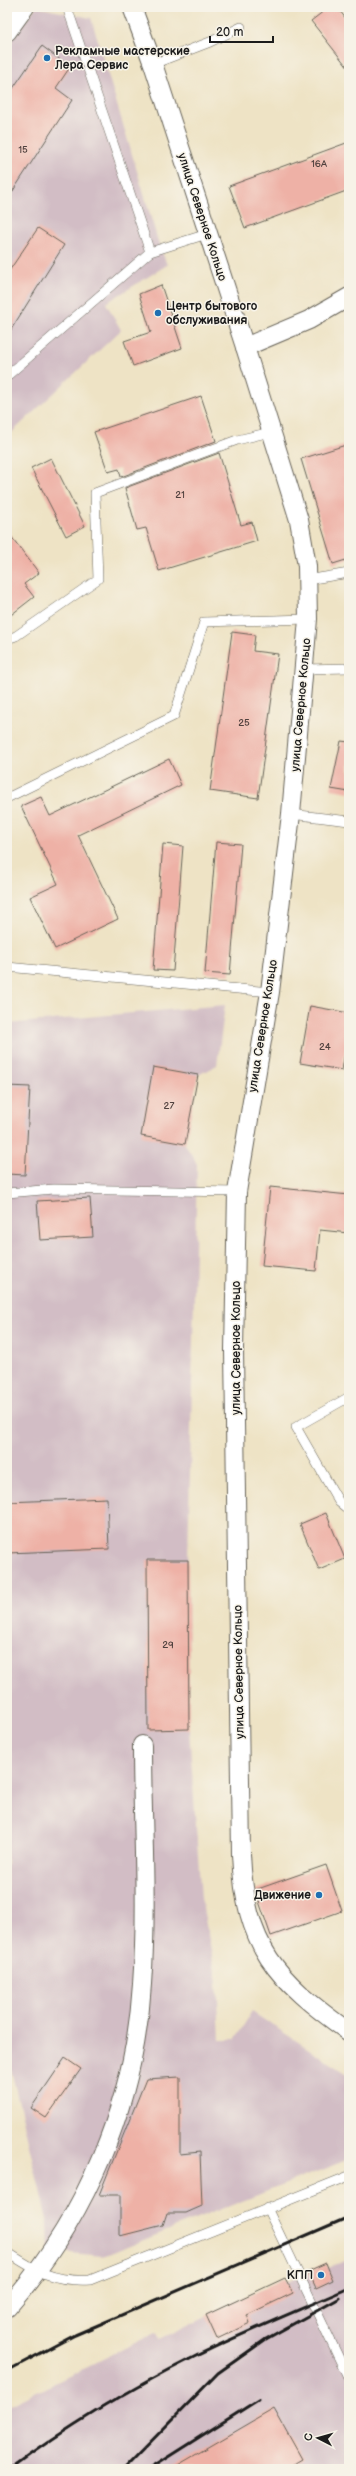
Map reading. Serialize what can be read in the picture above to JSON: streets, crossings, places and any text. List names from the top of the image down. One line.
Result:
{"streets":{"street":["улица Северное Кольцо"]},"places":["Рекламные мастерские Лера Сервис","Центр бытового обслуживания","Движение","КПП"],"house_numbers":["15","16А","21","25","24","27","29"],"scale_bar":"20 m","north":"left"}
